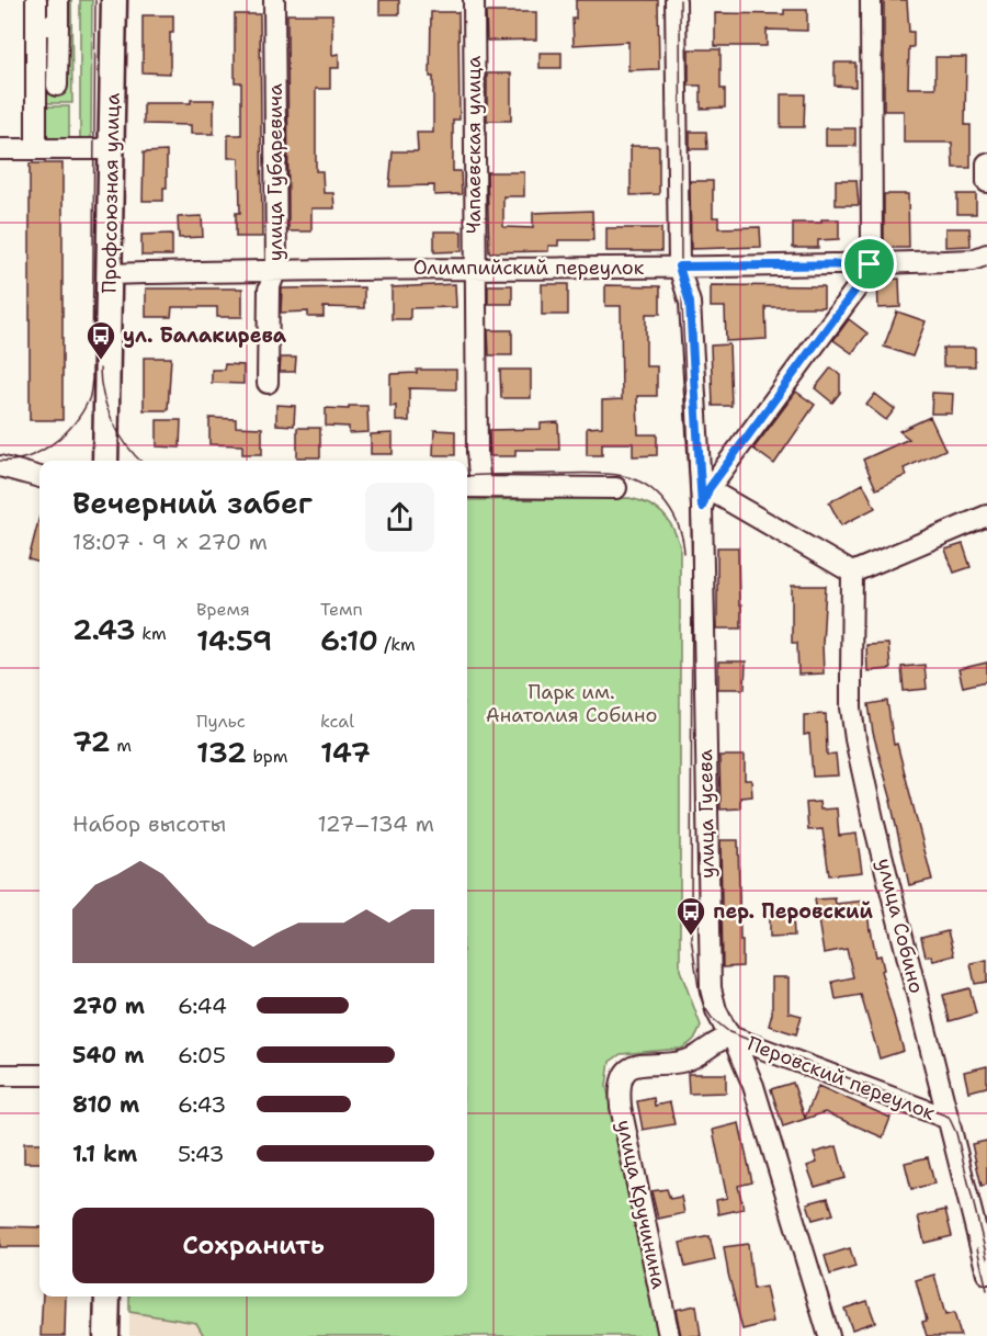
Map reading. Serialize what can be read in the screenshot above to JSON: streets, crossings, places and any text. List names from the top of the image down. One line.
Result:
{"streets":{"main road":["Профсоюзная улица"],"street":["Чапаевская улица","улица Губаревича","Олимпийский переулок","улица Гусева","улица Собино","Перовский переулок","улица Кручинина"]},"crossings":[["Чапаевская улица","Олимпийский переулок"],["улица Губаревича","Олимпийский переулок"],["Профсоюзная улица","Олимпийский переулок"],["Олимпийский переулок","улица Гусева"],["улица Гусева","Перовский переулок"],["улица Собино","Перовский переулок"],["Перовский переулок","улица Кручинина"]],"parks":["Парк им. Анатолия Собино"],"places":{"bus stop":["ул. Балакирева","пер. Перовский"]},"page":{"heading":["Вечерний забег","18:07 · 9 × 270 m"],"stats":[["2.43 km"],["Время","14:59"],["Темп","6:10 /km"],["72 m"],["Пульс","132 bpm"],["kcal","147"]],"chart":["Набор высоты","127–134 m"],"list":[{"name":"270 m","note":"6:44"},{"name":"540 m","note":"6:05"},{"name":"810 m","note":"6:43"},{"name":"1.1 km","note":"5:43"}],"buttons":"Сохранить"}}
